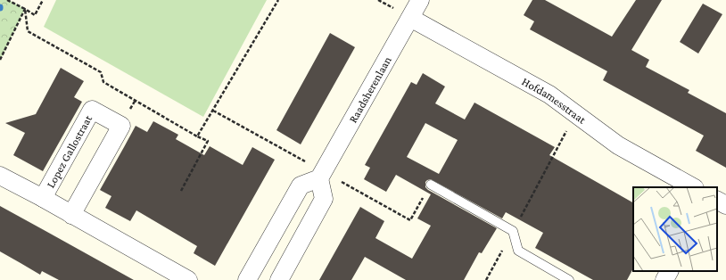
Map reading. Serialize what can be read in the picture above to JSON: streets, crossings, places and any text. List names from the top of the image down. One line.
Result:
{"streets":{"street":["Raadsherenlaan","Hofdamesstraat","Lopez Gallostraat"]},"crossings":[["Raadsherenlaan","Hofdamesstraat"]]}
